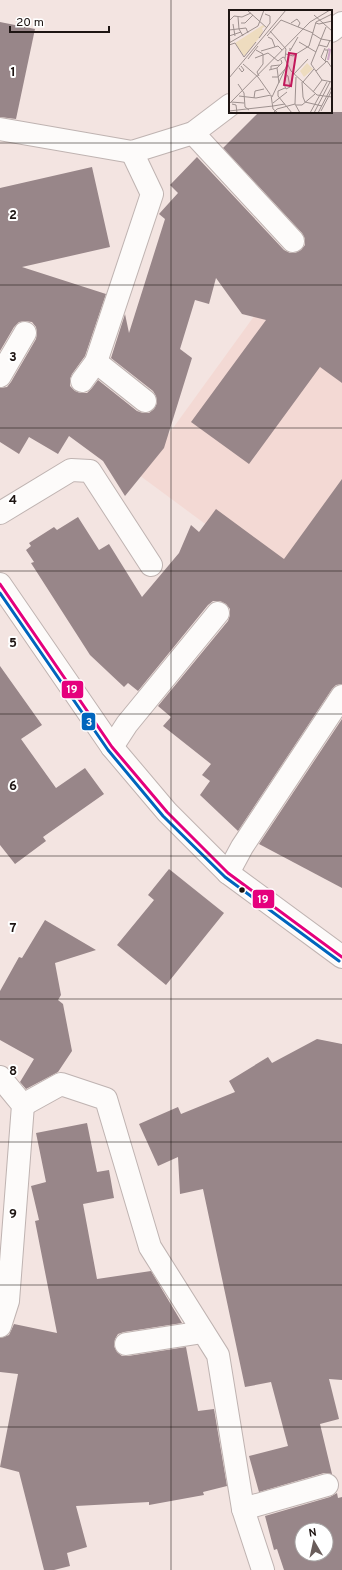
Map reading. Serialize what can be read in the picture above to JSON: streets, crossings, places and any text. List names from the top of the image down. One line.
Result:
{"lines":["transit line 19","transit line 3"],"scale_bar":"20 m","north":"top","grid":{"rows":["1","2","3","4","5","6","7","8","9"]}}
